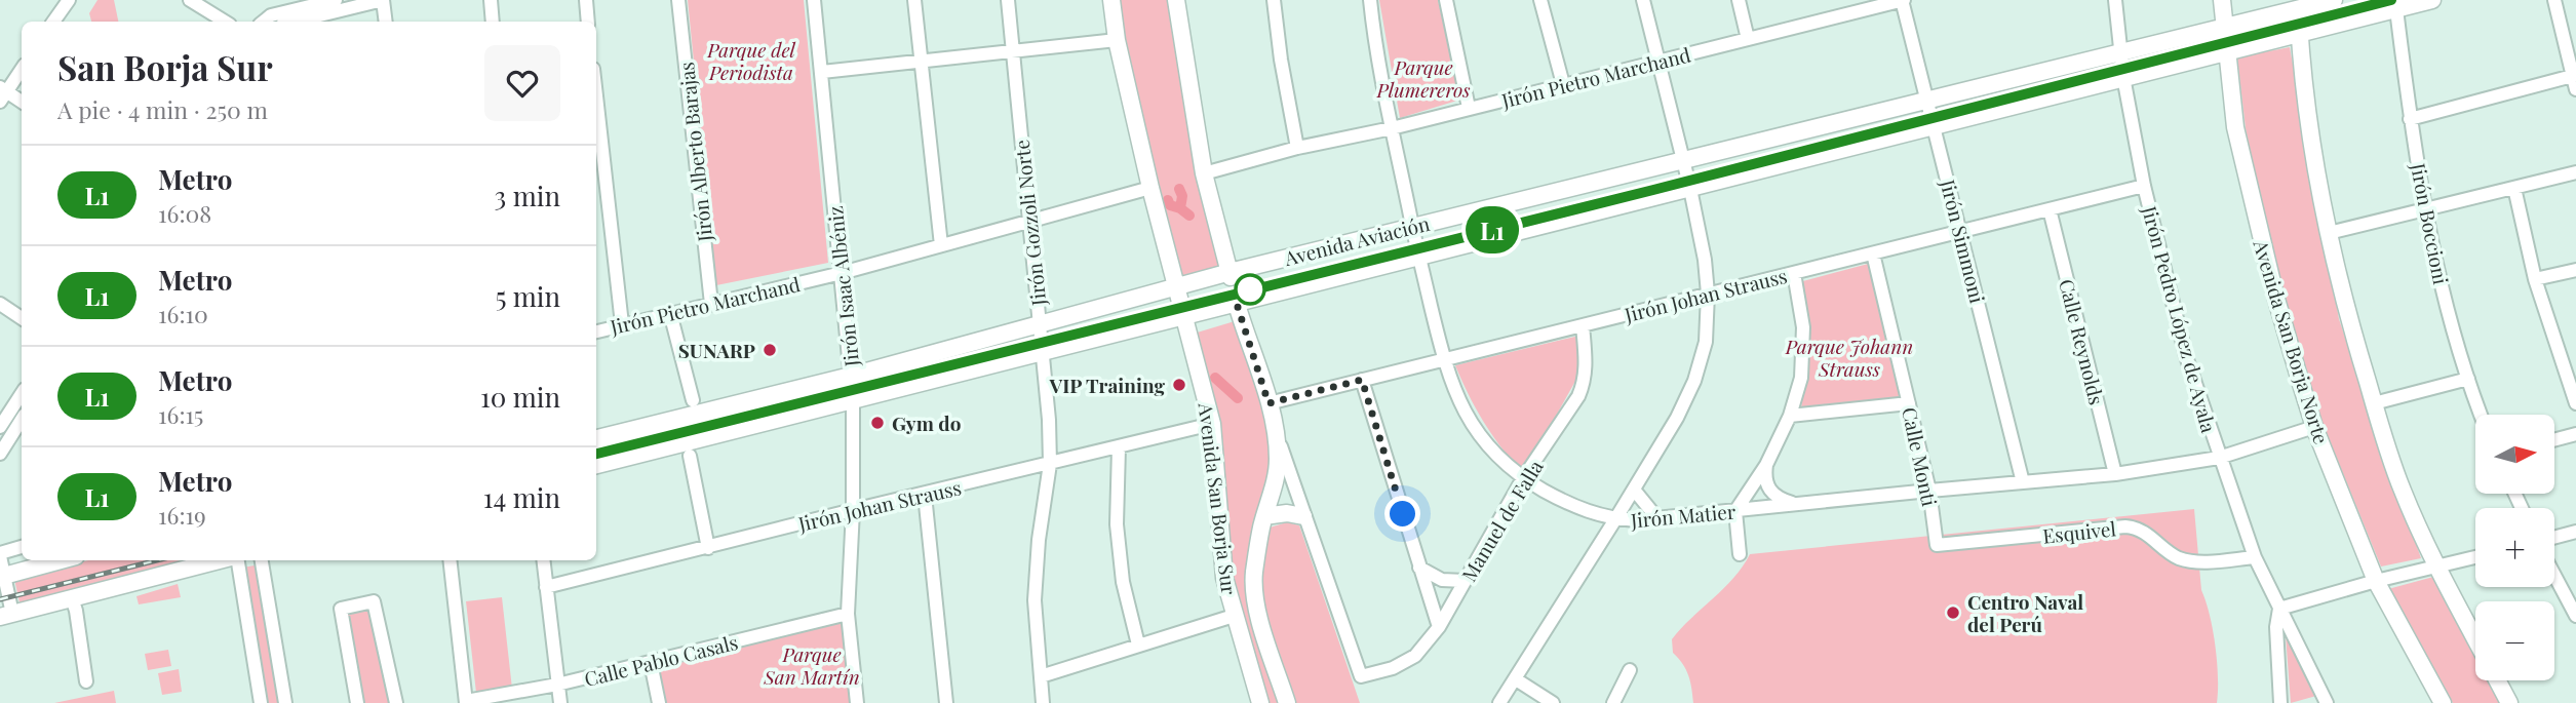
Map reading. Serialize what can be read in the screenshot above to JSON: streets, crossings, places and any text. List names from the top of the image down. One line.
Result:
{"streets":{"main road":["Avenida Aviación","Avenida San Borja Norte","Avenida San Borja Sur"],"street":["Jirón Pietro Marchand","Jirón Alberto Barajas","Jirón Gozzoli Norte","Jirón Boccioni","Jirón Simmoni","Jirón Isaac Albéniz","Jirón Johan Strauss","Jirón Pedro López de Ayala","Calle Reynolds","Calle Monti","Jirón Matier","Manuel de Falla","Esquivel","Calle Pablo Casals"]},"crossings":[["Jirón Pietro Marchand","Jirón Alberto Barajas"],["Jirón Pietro Marchand","Jirón Gozzoli Norte"],["Jirón Pietro Marchand","Jirón Simmoni"],["Jirón Pietro Marchand","Jirón Isaac Albéniz"],["Jirón Pietro Marchand","Avenida San Borja Sur"],["Jirón Pietro Marchand","Jirón Matier"],["Jirón Gozzoli Norte","Avenida Aviación"],["Jirón Gozzoli Norte","Jirón Johan Strauss"],["Jirón Boccioni","Avenida Aviación"],["Avenida Aviación","Jirón Simmoni"],["Avenida Aviación","Jirón Isaac Albéniz"],["Avenida Aviación","Jirón Pedro López de Ayala"],["Avenida Aviación","Avenida San Borja Norte"],["Avenida Aviación","Avenida San Borja Sur"],["Avenida Aviación","Jirón Matier"],["Jirón Simmoni","Jirón Johan Strauss"],["Jirón Simmoni","Jirón Matier"],["Jirón Isaac Albéniz","Jirón Johan Strauss"],["Jirón Isaac Albéniz","Calle Pablo Casals"],["Jirón Johan Strauss","Jirón Pedro López de Ayala"],["Jirón Johan Strauss","Calle Reynolds"],["Jirón Johan Strauss","Calle Monti"],["Jirón Johan Strauss","Avenida San Borja Sur"],["Jirón Johan Strauss","Jirón Matier"],["Jirón Johan Strauss","Manuel de Falla"],["Jirón Pedro López de Ayala","Jirón Matier"],["Jirón Pedro López de Ayala","Esquivel"],["Calle Reynolds","Jirón Matier"],["Avenida San Borja Norte","Jirón Matier"],["Calle Monti","Jirón Matier"],["Calle Monti","Esquivel"],["Jirón Matier","Manuel de Falla"]],"parks":["Parque del Periodista","Parque Plumereros","Parque Johann Strauss","Parque San Martín"],"places":["SUNARP","VIP Training","Gym do","Centro Naval del Perú"],"lines":["metro line L1"],"north":"right","page":{"on_map":"L1","heading":["San Borja Sur","A pie · 4 min · 250 m"],"list":[{"mark":"L1","name":"Metro","note":"16:08","value":"3 min"},{"mark":"L1","name":"Metro","note":"16:10","value":"5 min"},{"mark":"L1","name":"Metro","note":"16:15","value":"10 min"},{"mark":"L1","name":"Metro","note":"16:19","value":"14 min"}],"map_buttons":["+","−"]}}
